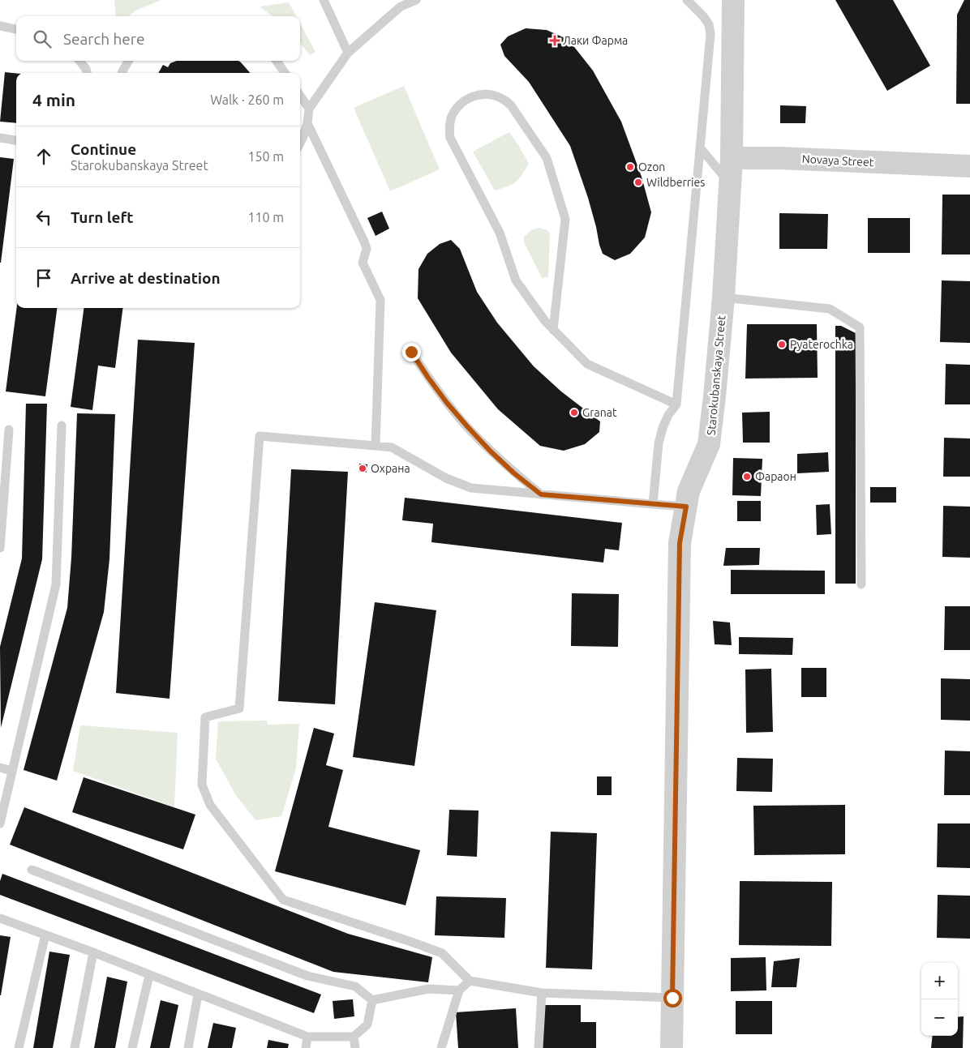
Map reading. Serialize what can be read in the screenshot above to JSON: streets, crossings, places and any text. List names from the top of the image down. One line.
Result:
{"streets":{"street":["Novaya Street","Starokubanskaya Street"]},"places":{"health":["Лаки Фарма"],"other":["Ozon","Wildberries","Pyaterochka","Granat","Охрана","Фараон"]},"page":{"search":"Search here","heading":["4 min","Walk · 260 m"],"list":[["Continue","Starokubanskaya Street","150 m"],["Turn left","110 m"],"Arrive at destination"],"map_buttons":["+","−"]}}
